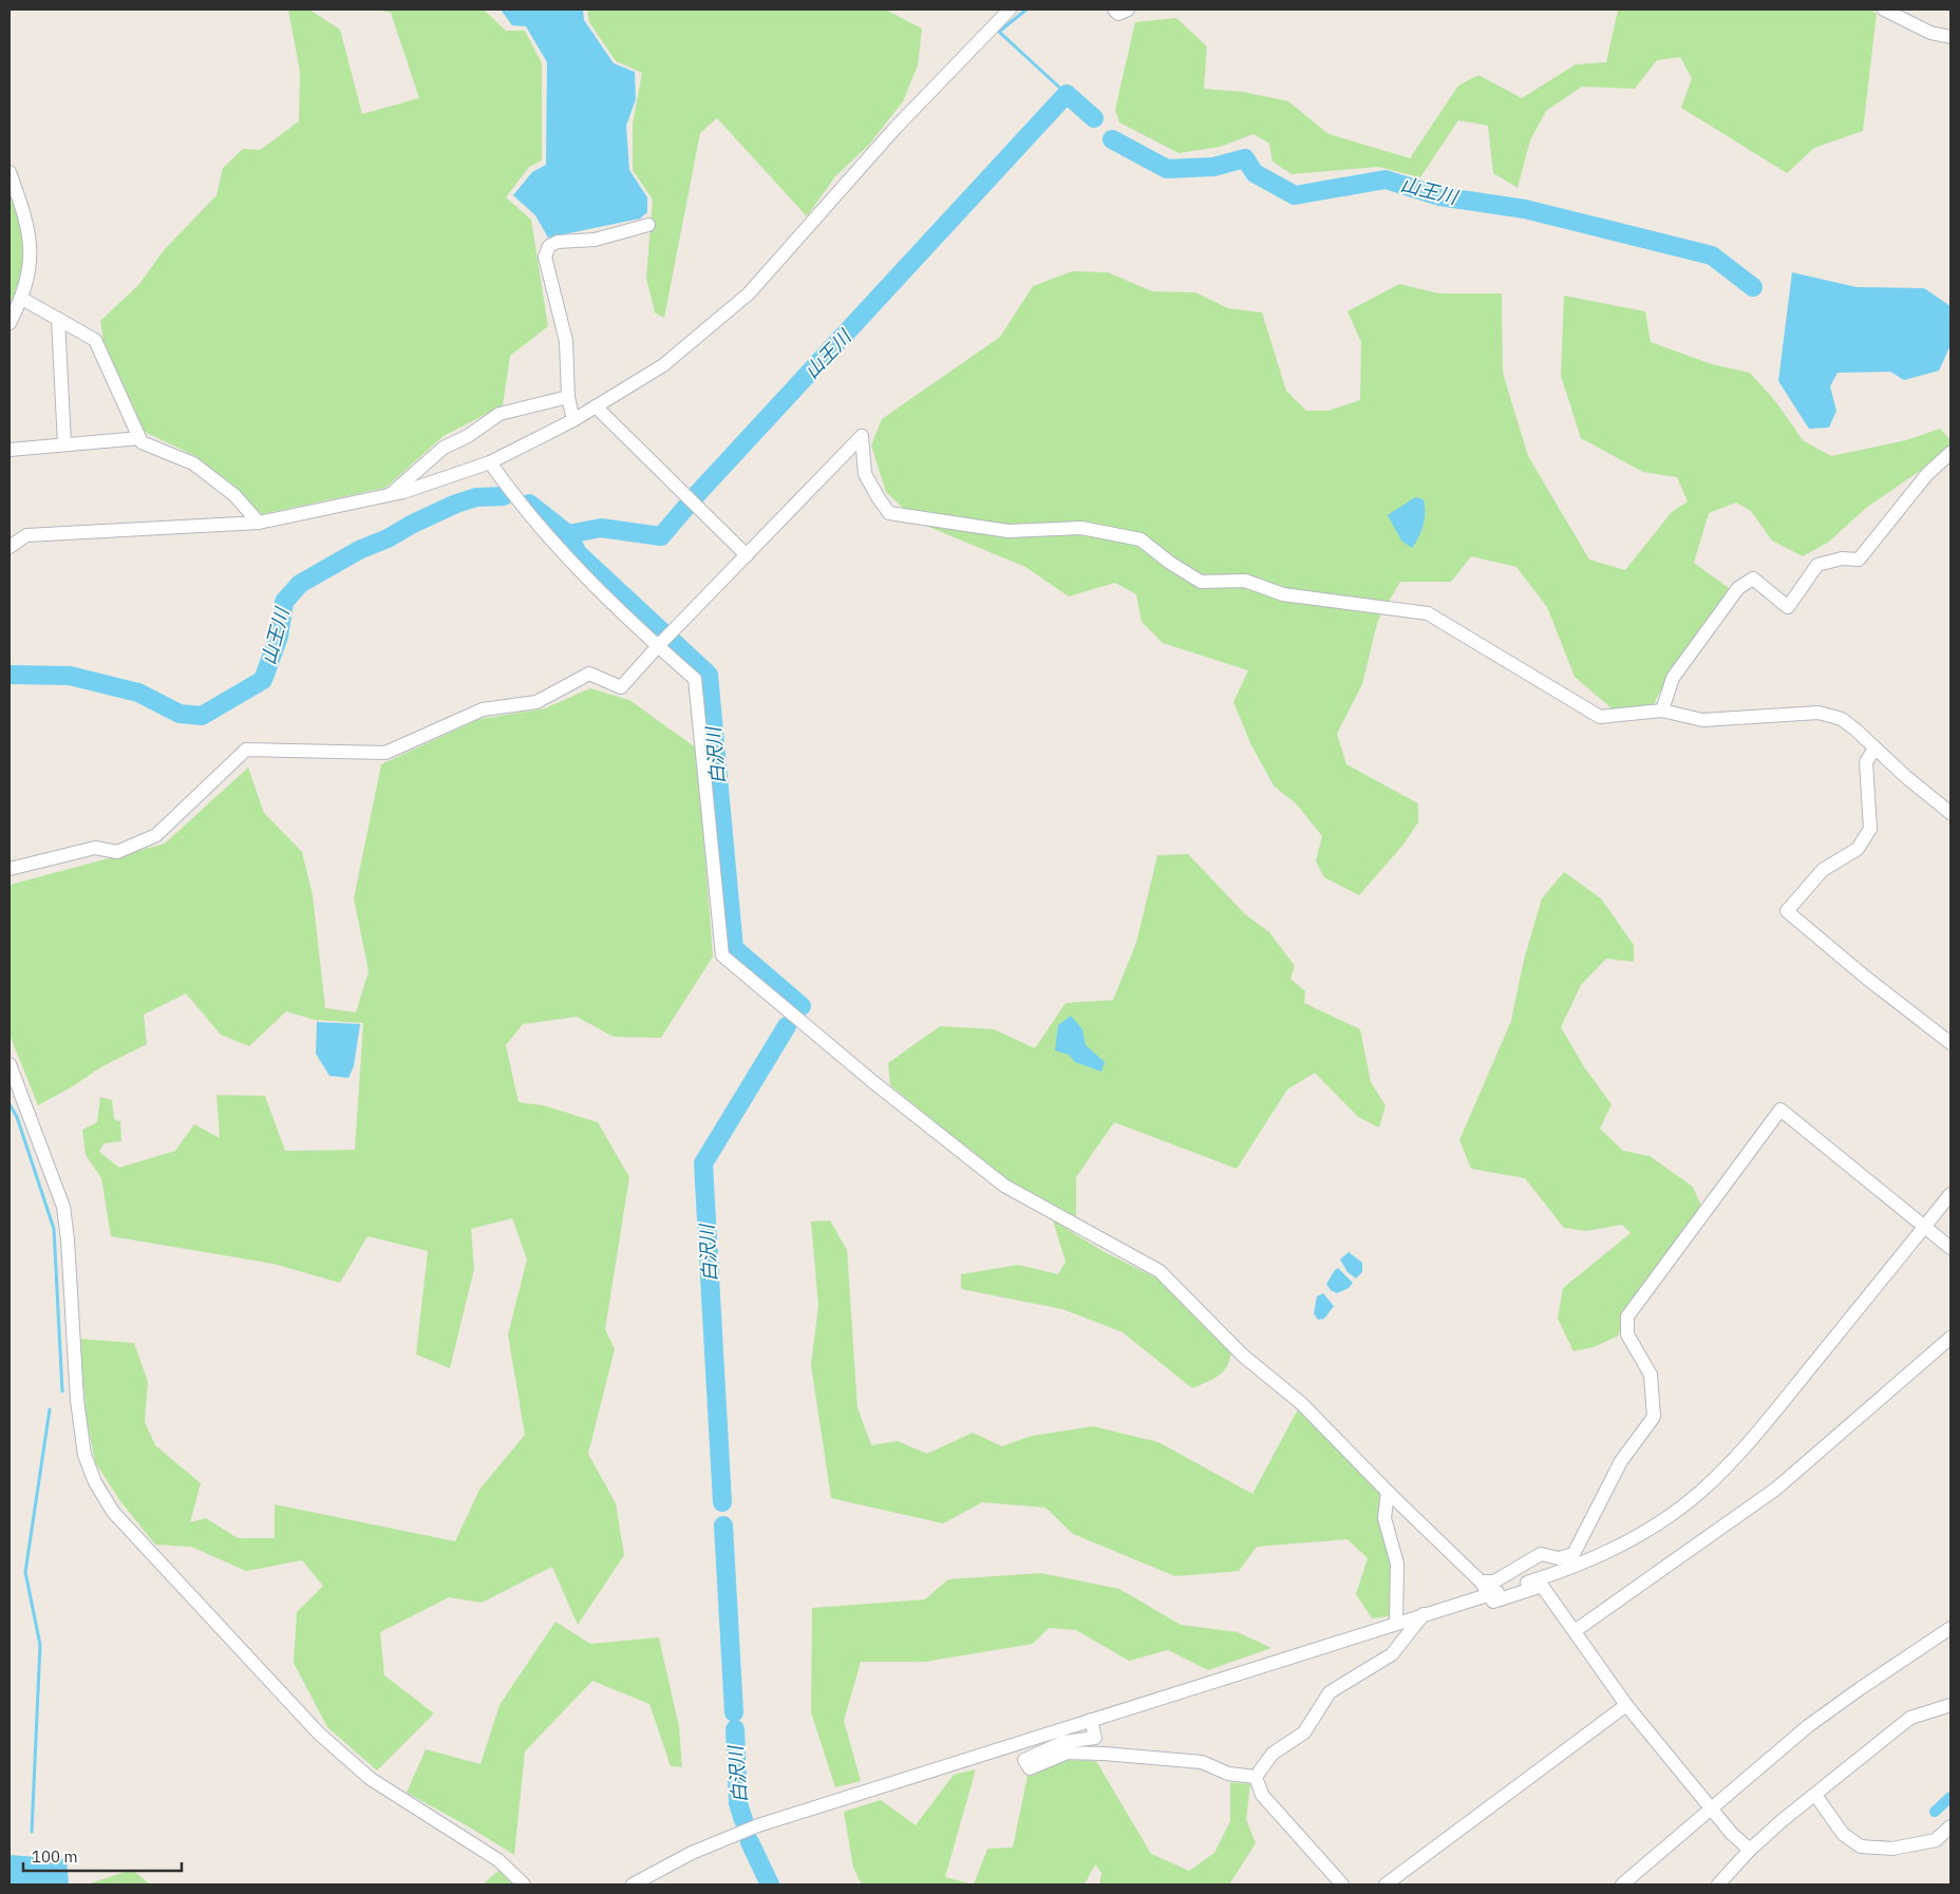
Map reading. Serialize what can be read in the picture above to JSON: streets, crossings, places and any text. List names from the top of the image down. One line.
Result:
{"water":["山王川","白沢川"],"scale_bar":"100 m"}
